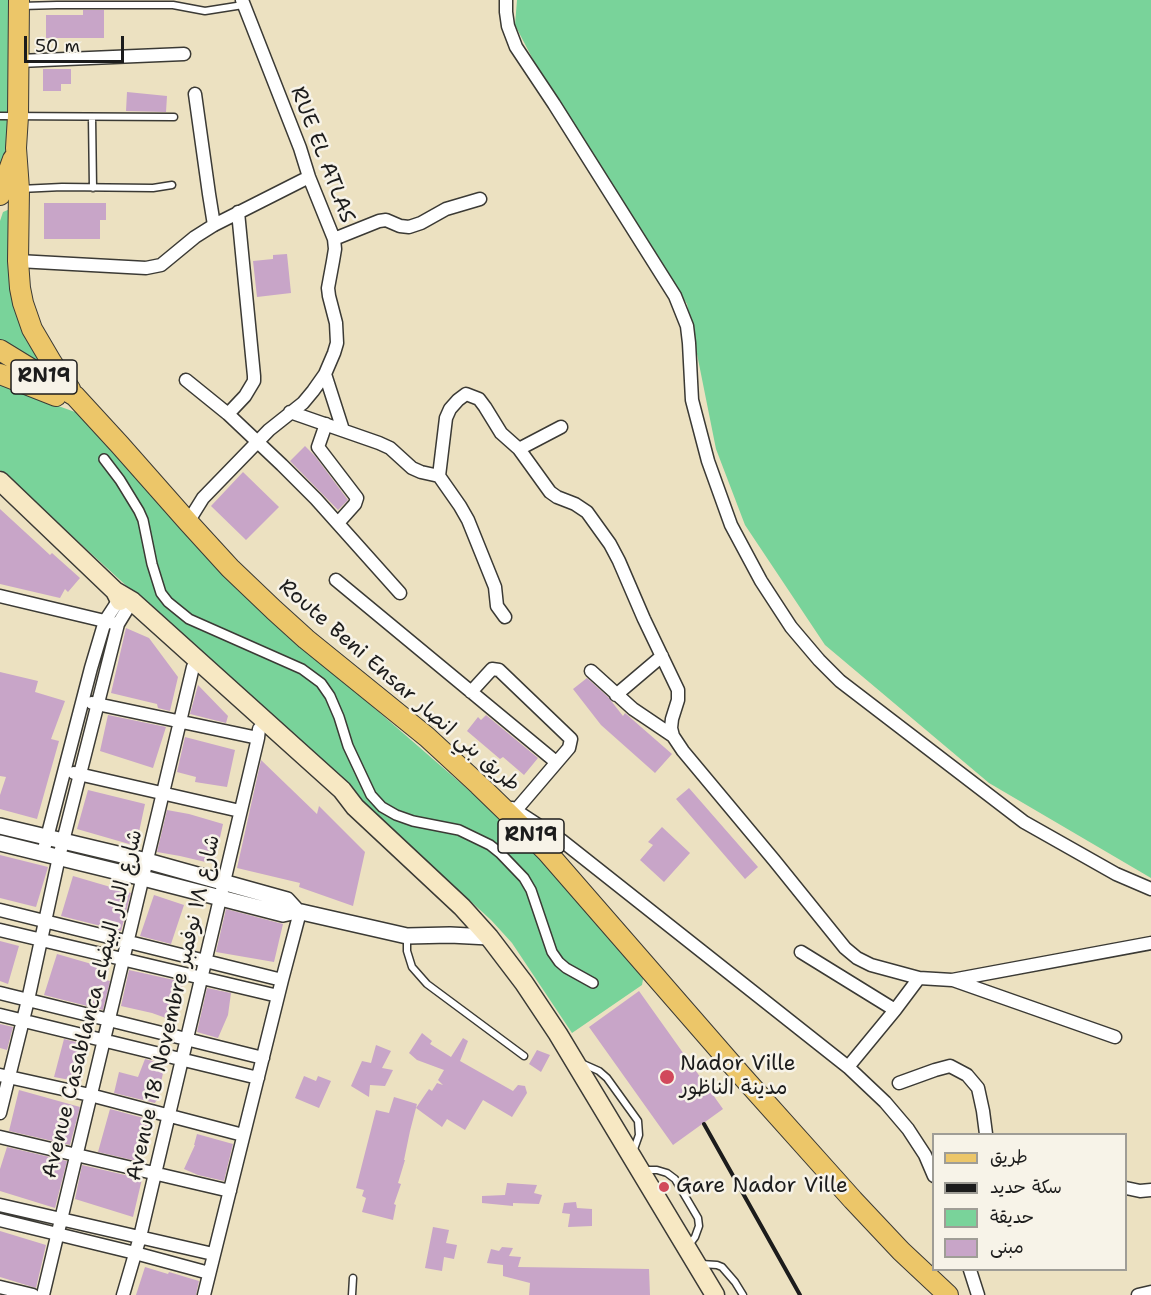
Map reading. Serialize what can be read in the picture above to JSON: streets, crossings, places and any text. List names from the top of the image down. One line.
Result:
{"streets":{"main road":["RN19","Route Beni Ensar طريق بني انصار"],"street":["RUE EL ATLAS","Avenue Casablanca شارع الدار البيضاء","Avenue 18 Novembre شارع ١٨ نوفمبر"]},"crossings":[["RUE EL ATLAS","Route Beni Ensar طريق بني انصار"],["RN19","Route Beni Ensar طريق بني انصار"]],"places":["Nador Ville مدينة الناظور","Gare Nador Ville"],"legend":["طريق","سكة حديد","حديقة","مبنى"],"scale_bar":"50 m"}
